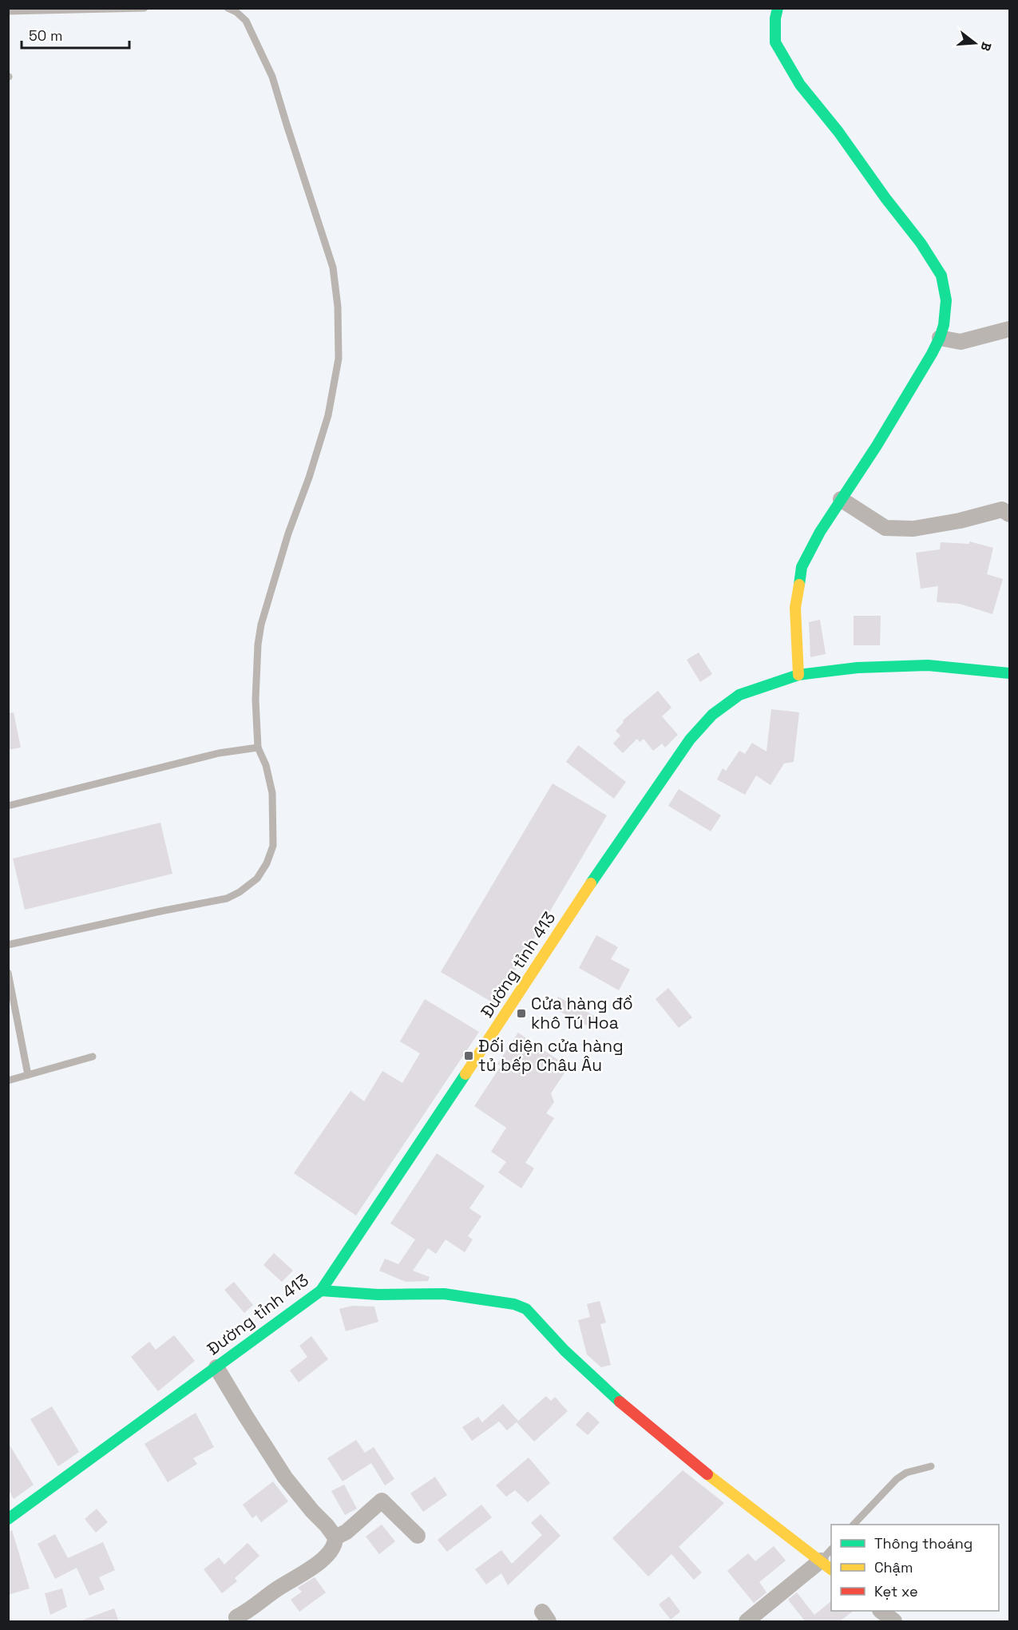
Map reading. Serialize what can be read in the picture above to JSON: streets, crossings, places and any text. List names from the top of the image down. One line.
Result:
{"streets":{"main road":["Đường tỉnh 413"]},"places":{"transit":["Cửa hàng đồ khô Tú Hoa","Đối diện cửa hàng tủ bếp Châu Âu"]},"legend":["Thông thoáng","Chậm","Kẹt xe"],"scale_bar":"50 m","north":"right"}
